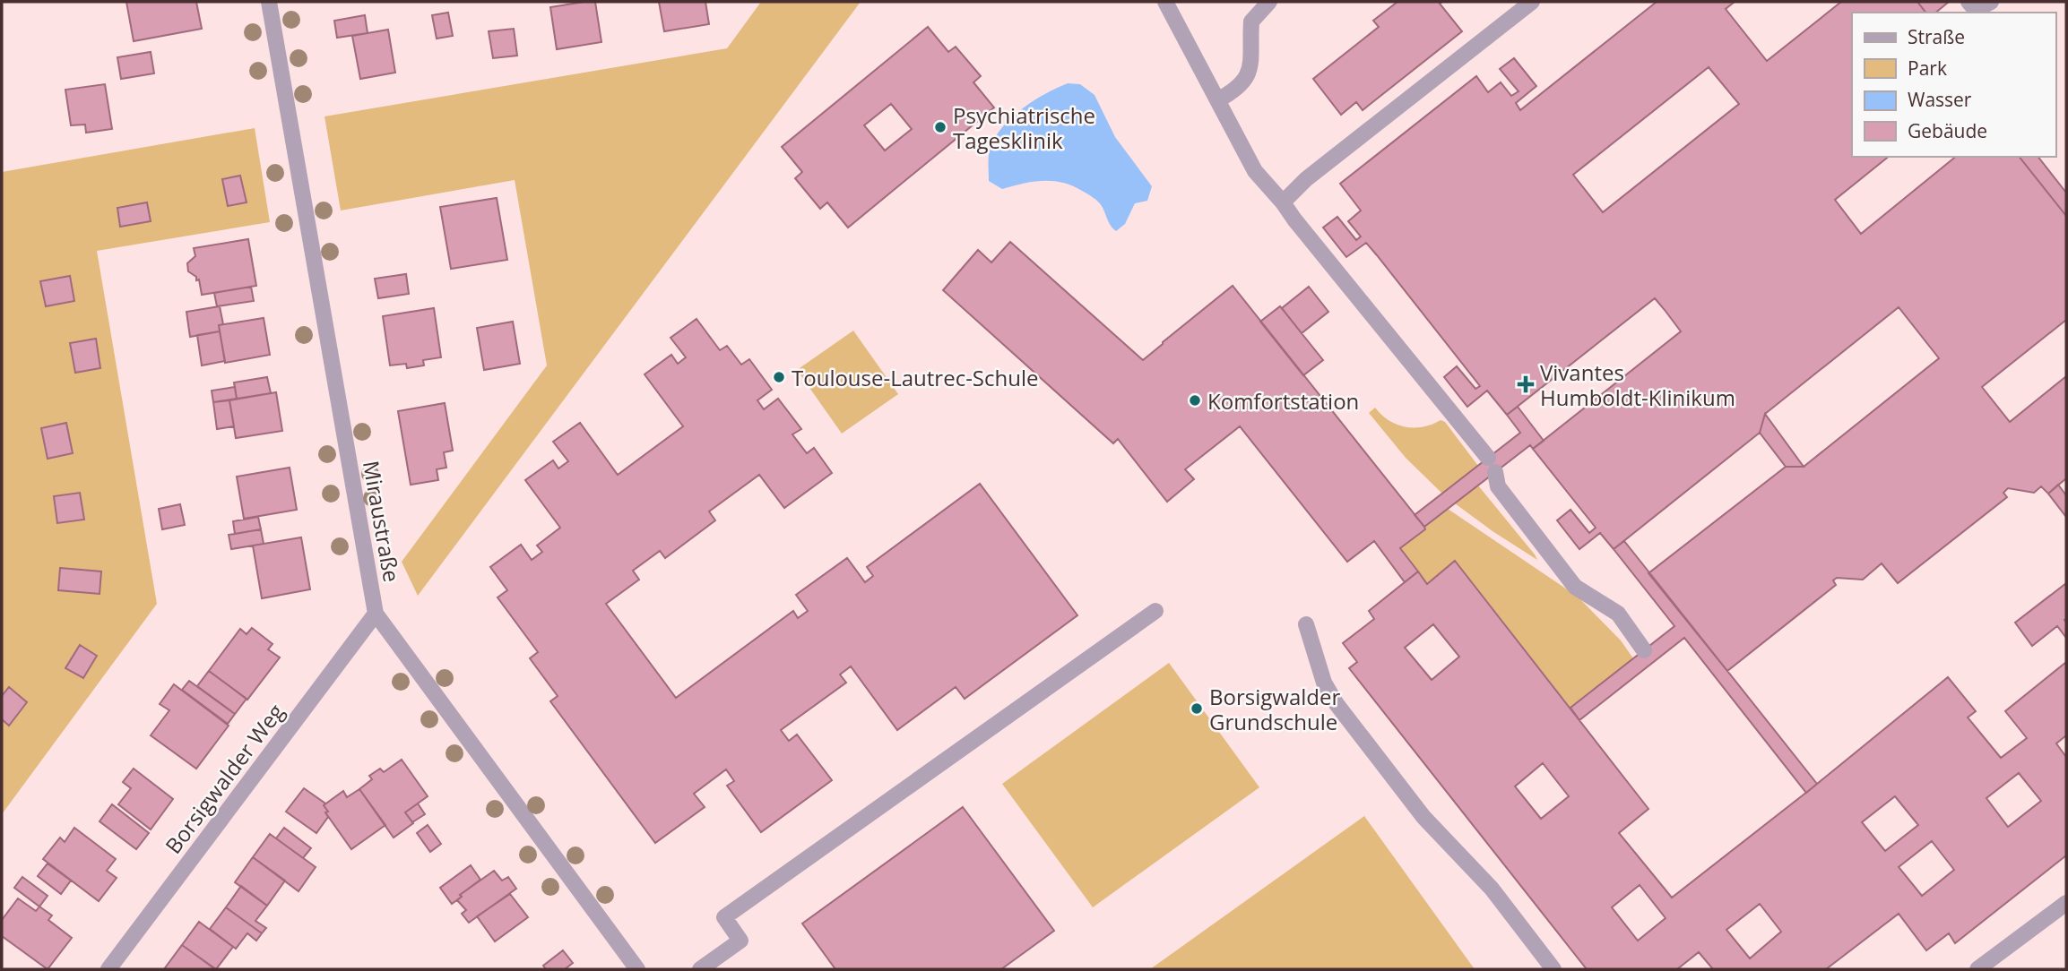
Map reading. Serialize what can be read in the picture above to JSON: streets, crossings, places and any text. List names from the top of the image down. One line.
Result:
{"streets":{"street":["Miraustraße","Borsigwalder Weg"]},"crossings":[["Miraustraße","Borsigwalder Weg"]],"places":{"other":["Psychiatrische Tagesklinik","Toulouse-Lautrec-Schule","Komfortstation","Borsigwalder Grundschule"],"health":["Vivantes Humboldt-Klinikum"]},"legend":["Straße","Park","Wasser","Gebäude"]}
